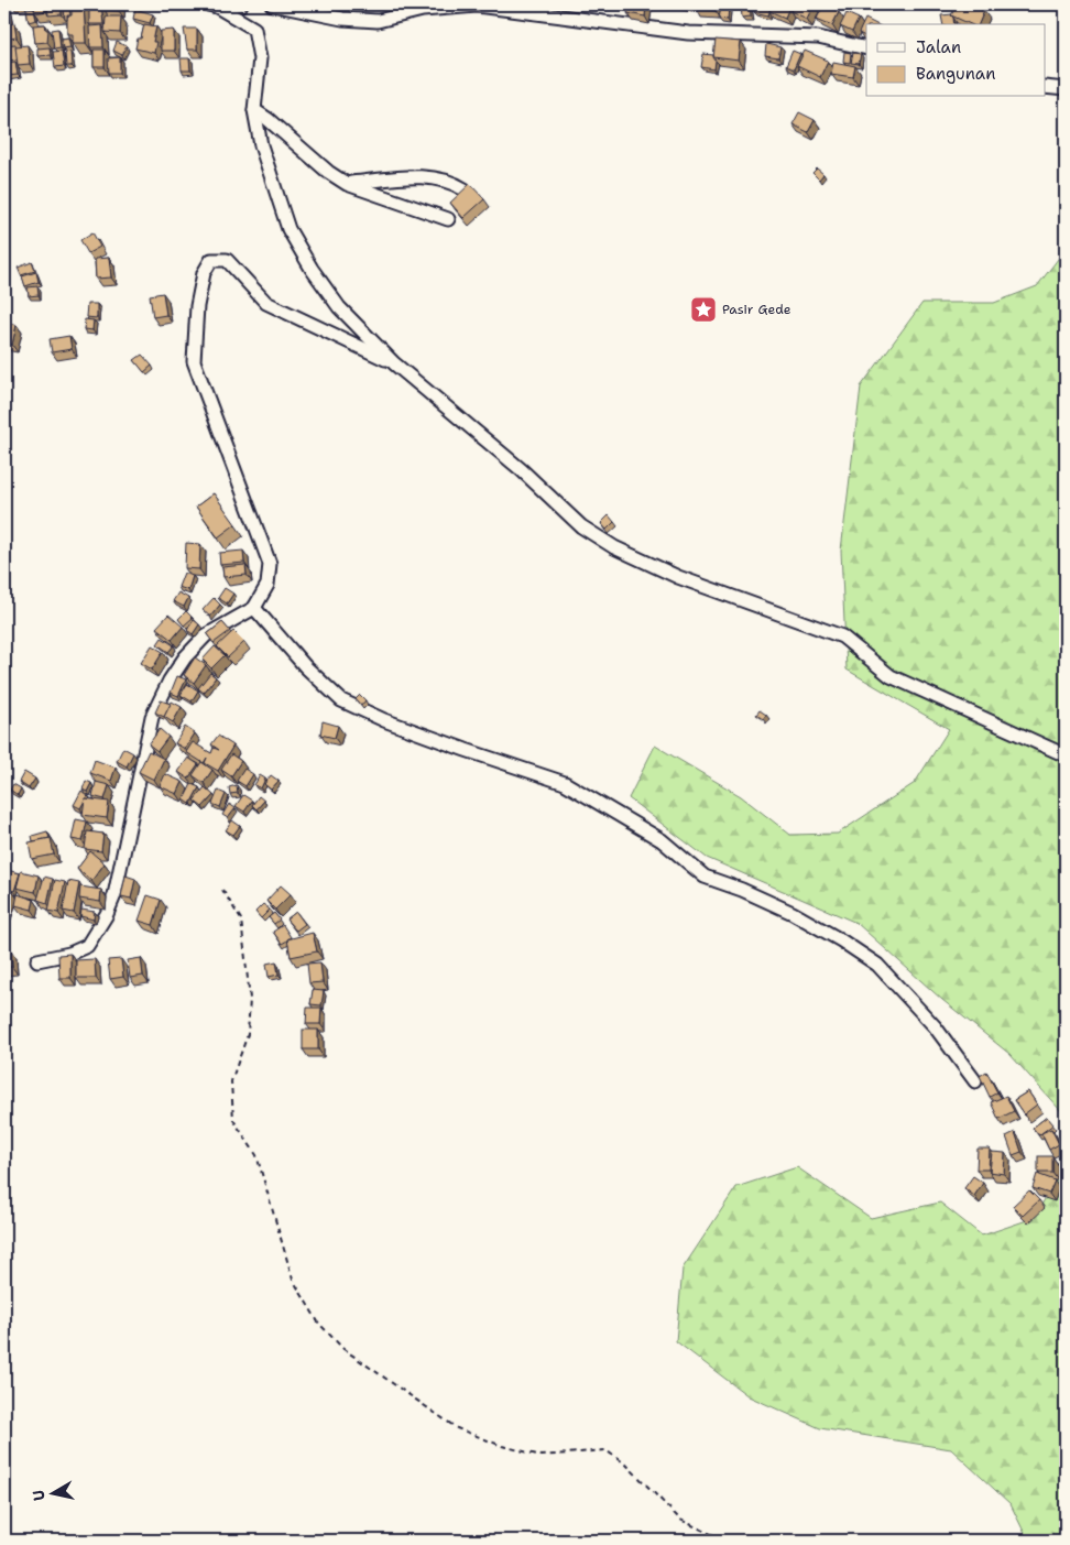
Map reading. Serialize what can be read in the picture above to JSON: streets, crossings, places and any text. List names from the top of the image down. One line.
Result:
{"places":{"place":["Pasir Gede"]},"legend":["Jalan","Bangunan"],"north":"left"}
